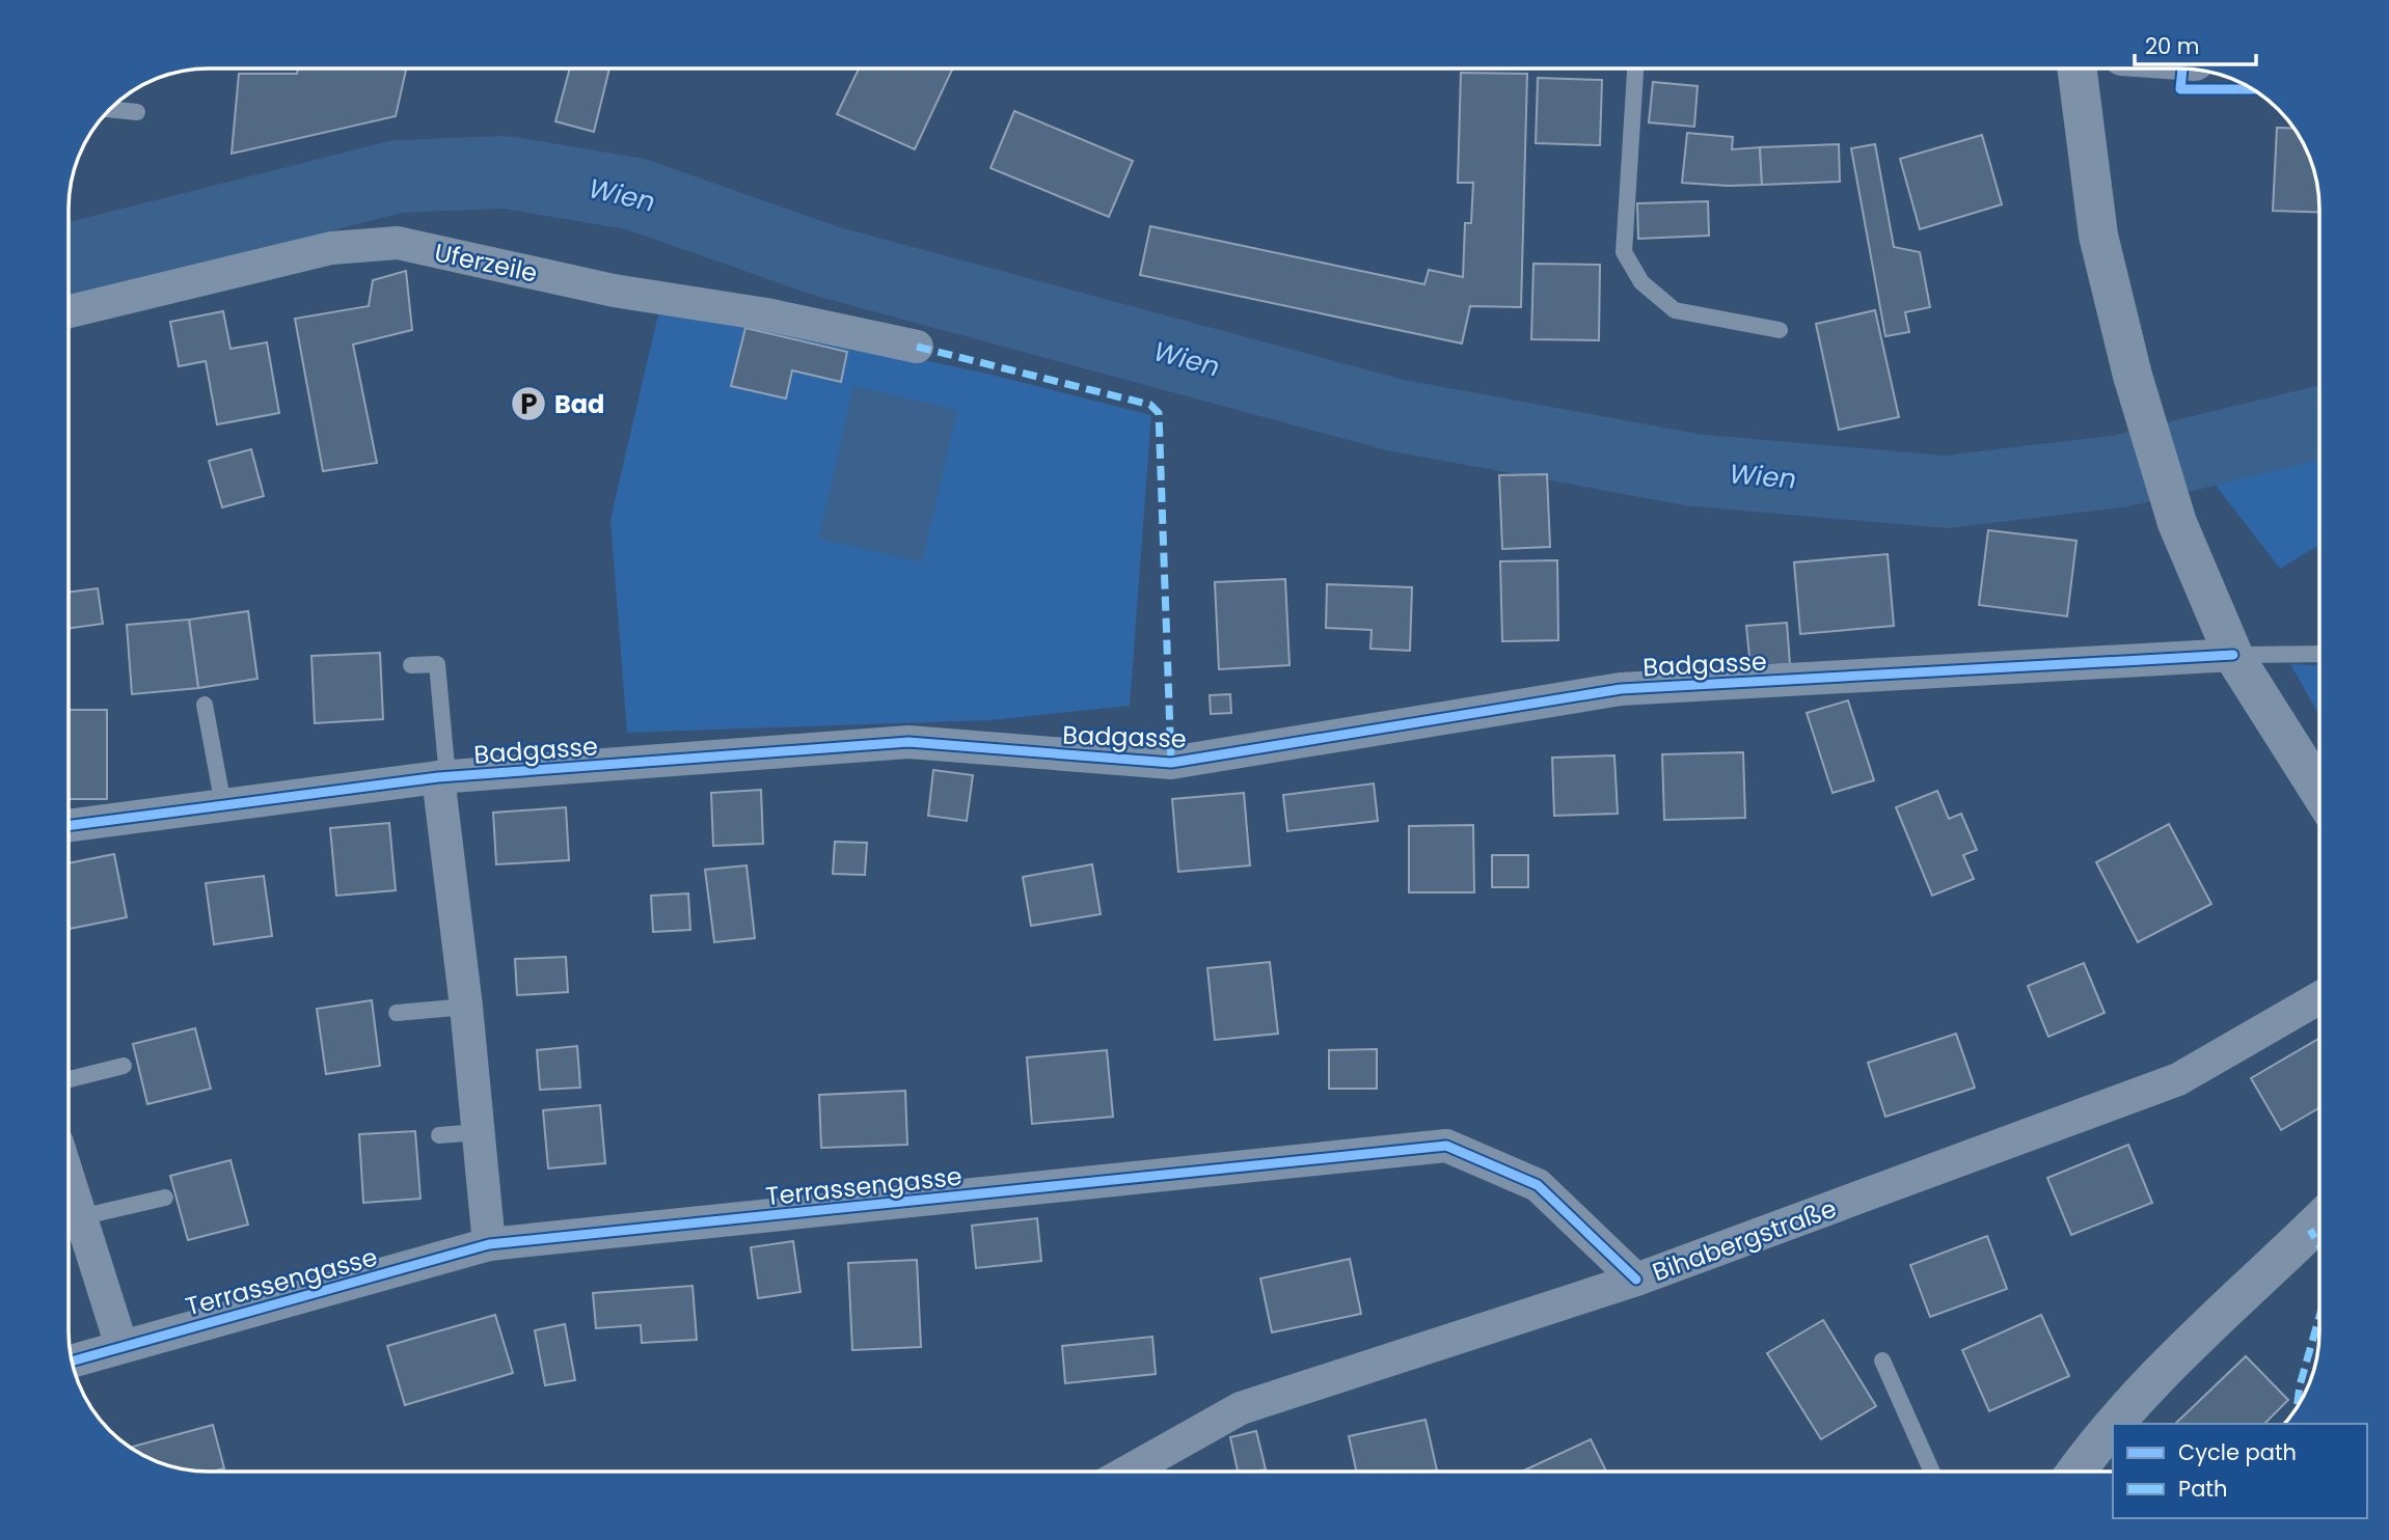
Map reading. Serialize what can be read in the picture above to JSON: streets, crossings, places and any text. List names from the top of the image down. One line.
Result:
{"streets":{"street":["Uferzeile","Badgasse","Terrassengasse","Bihabergstraße"]},"crossings":[["Badgasse","Terrassengasse"],["Terrassengasse","Bihabergstraße"]],"water":["Wien"],"places":{"parking":["Bad"]},"legend":["Cycle path","Path"],"scale_bar":"20 m"}
